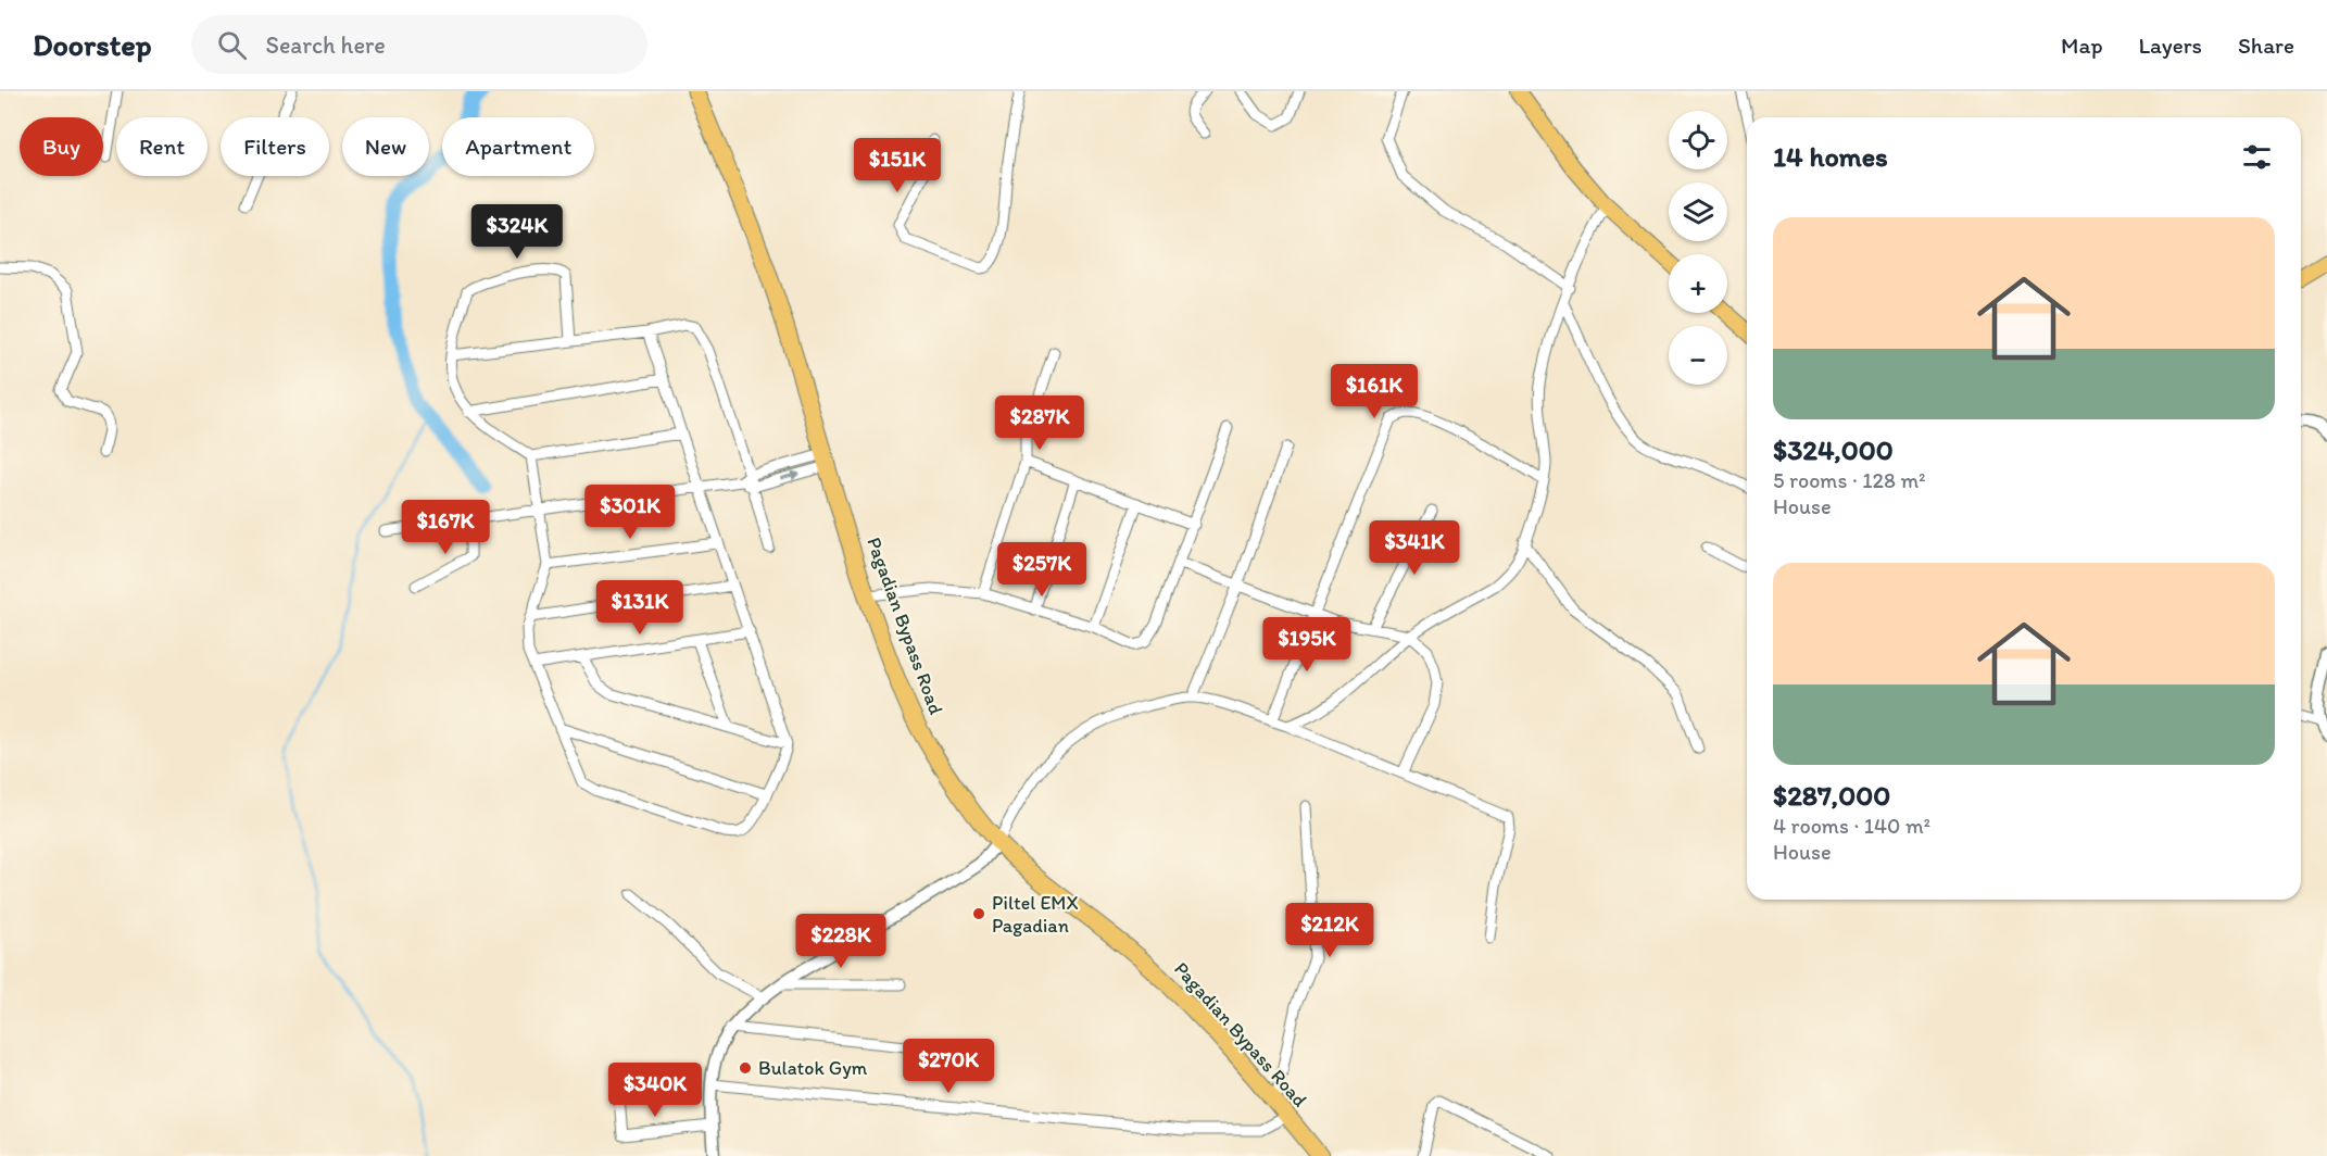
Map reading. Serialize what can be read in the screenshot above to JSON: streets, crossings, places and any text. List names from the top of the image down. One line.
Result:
{"streets":{"highway":["Pagadian Bypass Road"]},"places":["Piltel EMX Pagadian","Bulatok Gym"],"page":{"header":"Doorstep","search":"Search here","nav":["Map","Layers","Share"],"map_buttons":["+","−"],"chip":["Buy","Rent","Filters","New","Apartment"],"heading":"14 homes","price":["$151K","$324K","$161K","$287K","$301K","$167K","$341K","$257K","$131K","$195K","$212K","$228K","$270K","$340K"],"list":[{"name":"$324,000","note":"5 rooms · 128 m² · House"},{"name":"$287,000","note":"4 rooms · 140 m² · House"}]}}
